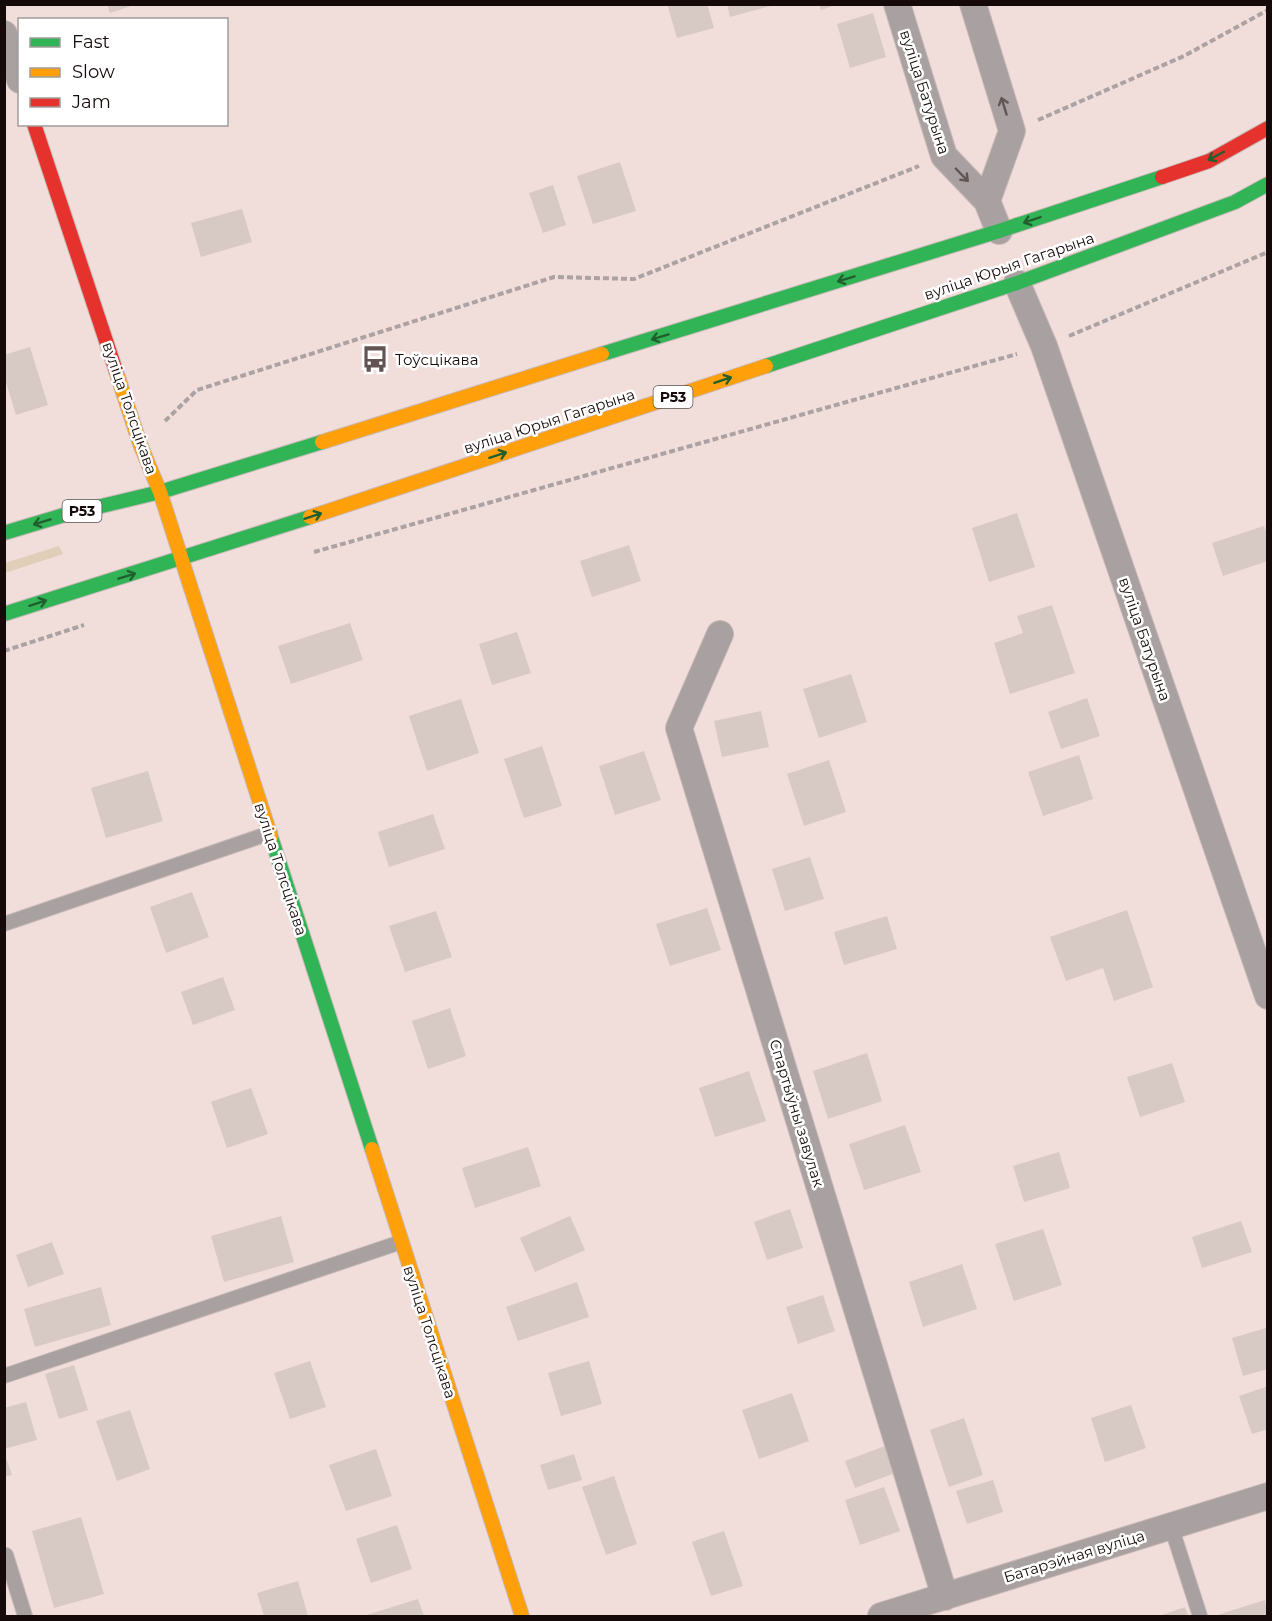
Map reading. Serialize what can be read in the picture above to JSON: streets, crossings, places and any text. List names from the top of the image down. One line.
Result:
{"streets":{"main road":["вуліца Юрыя Гагарына","Р53","вуліца Толсцікава"],"street":["вуліца Батурына","Спартыўны завулак","Батарэйная вуліца"]},"crossings":[["вуліца Батурына","вуліца Юрыя Гагарына"],["вуліца Батурына","Р53"],["вуліца Юрыя Гагарына","вуліца Толсцікава"],["Р53","вуліца Толсцікава"],["Спартыўны завулак","Батарэйная вуліца"]],"places":{"bus stop":["Тоўсцікава"]},"legend":["Fast","Slow","Jam"]}
